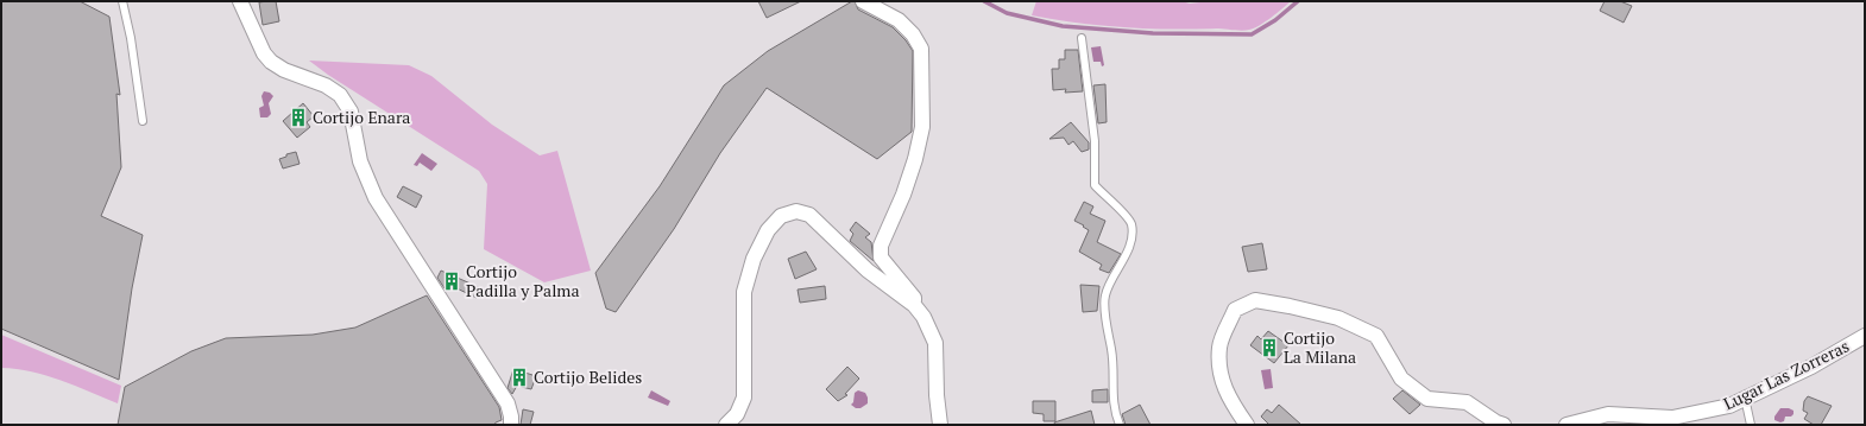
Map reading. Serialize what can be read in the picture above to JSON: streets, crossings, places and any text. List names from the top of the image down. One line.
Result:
{"streets":{"street":["Lugar Las Zorreras"]},"places":{"building":["Cortijo Enara","Cortijo Padilla y Palma","Cortijo La Milana","Cortijo Belides"]}}
